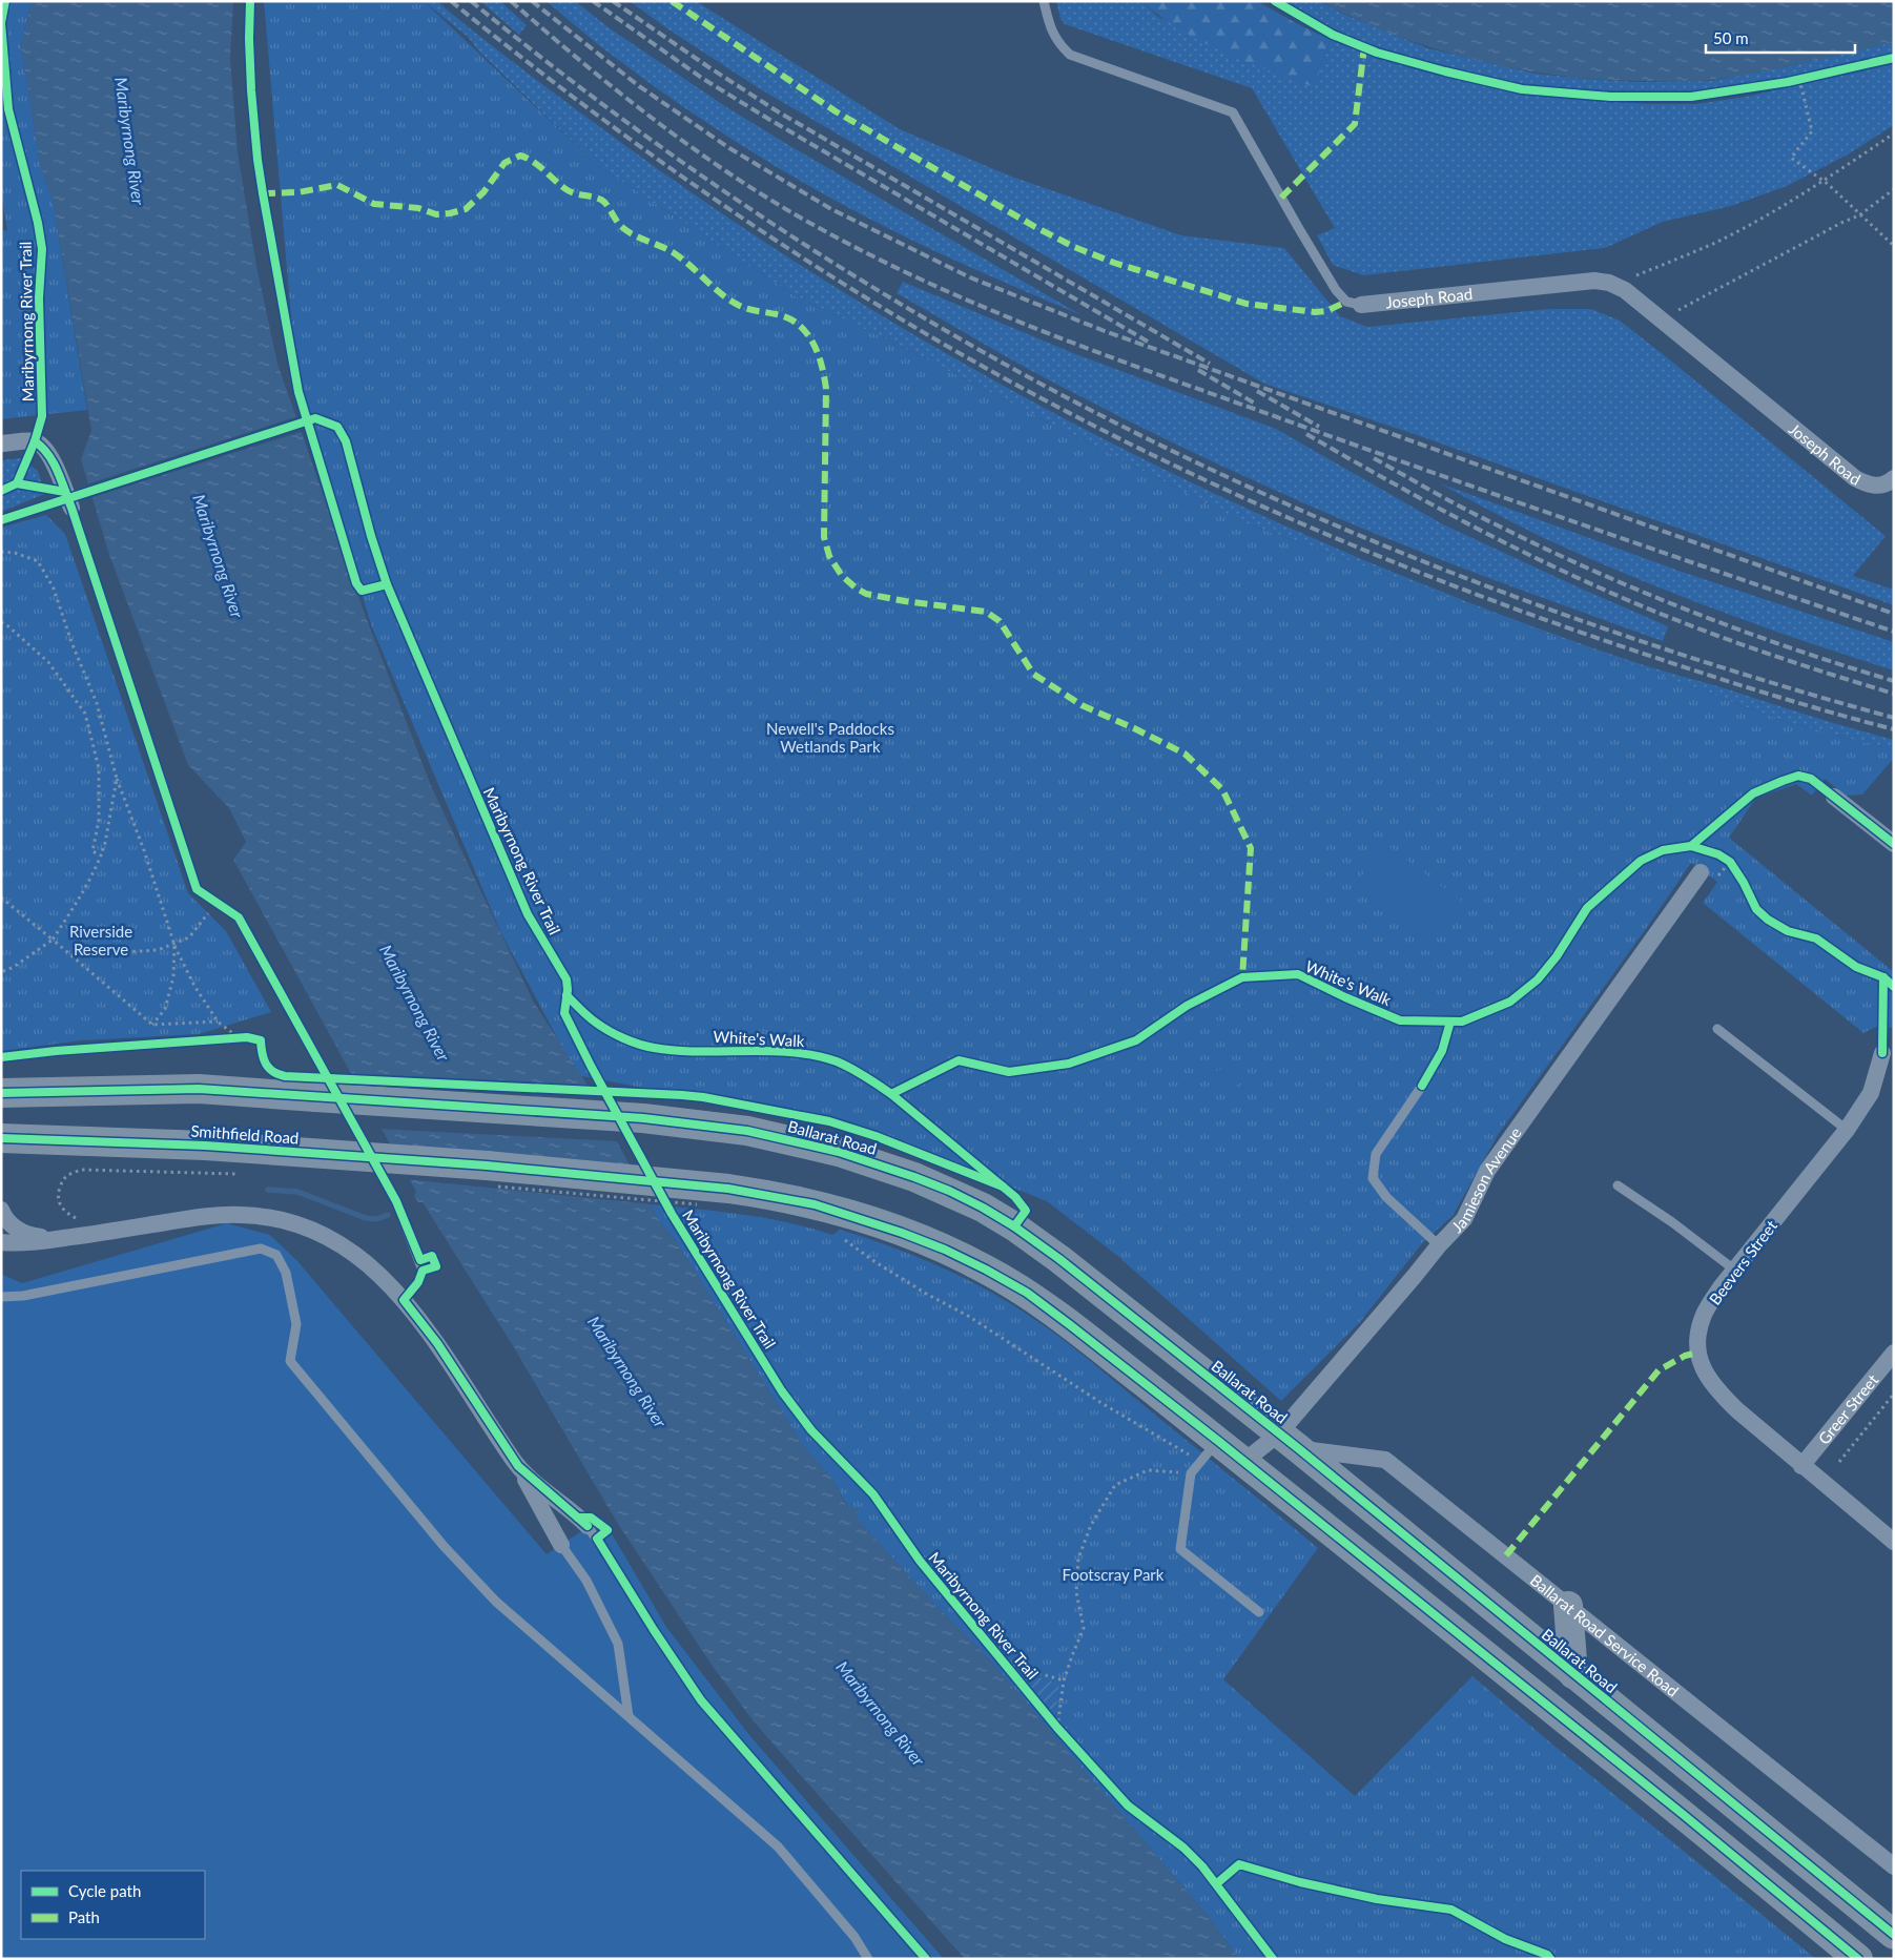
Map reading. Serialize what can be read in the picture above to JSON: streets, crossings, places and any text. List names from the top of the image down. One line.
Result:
{"streets":{"highway":["Smithfield Road","Ballarat Road"],"street":["Joseph Road","Jamieson Avenue","Beevers Street","Greer Street","Ballarat Road Service Road"],"cycle path":["Maribyrnong River Trail","White's Walk"]},"crossings":[["Ballarat Road","Jamieson Avenue"],["Ballarat Road","Ballarat Road Service Road"],["Jamieson Avenue","Ballarat Road Service Road"],["Beevers Street","Greer Street"]],"water":["Maribyrnong River"],"parks":["Newell's Paddocks Wetlands Park","Riverside Reserve","Footscray Park"],"legend":["Cycle path","Path"],"scale_bar":"50 m"}
